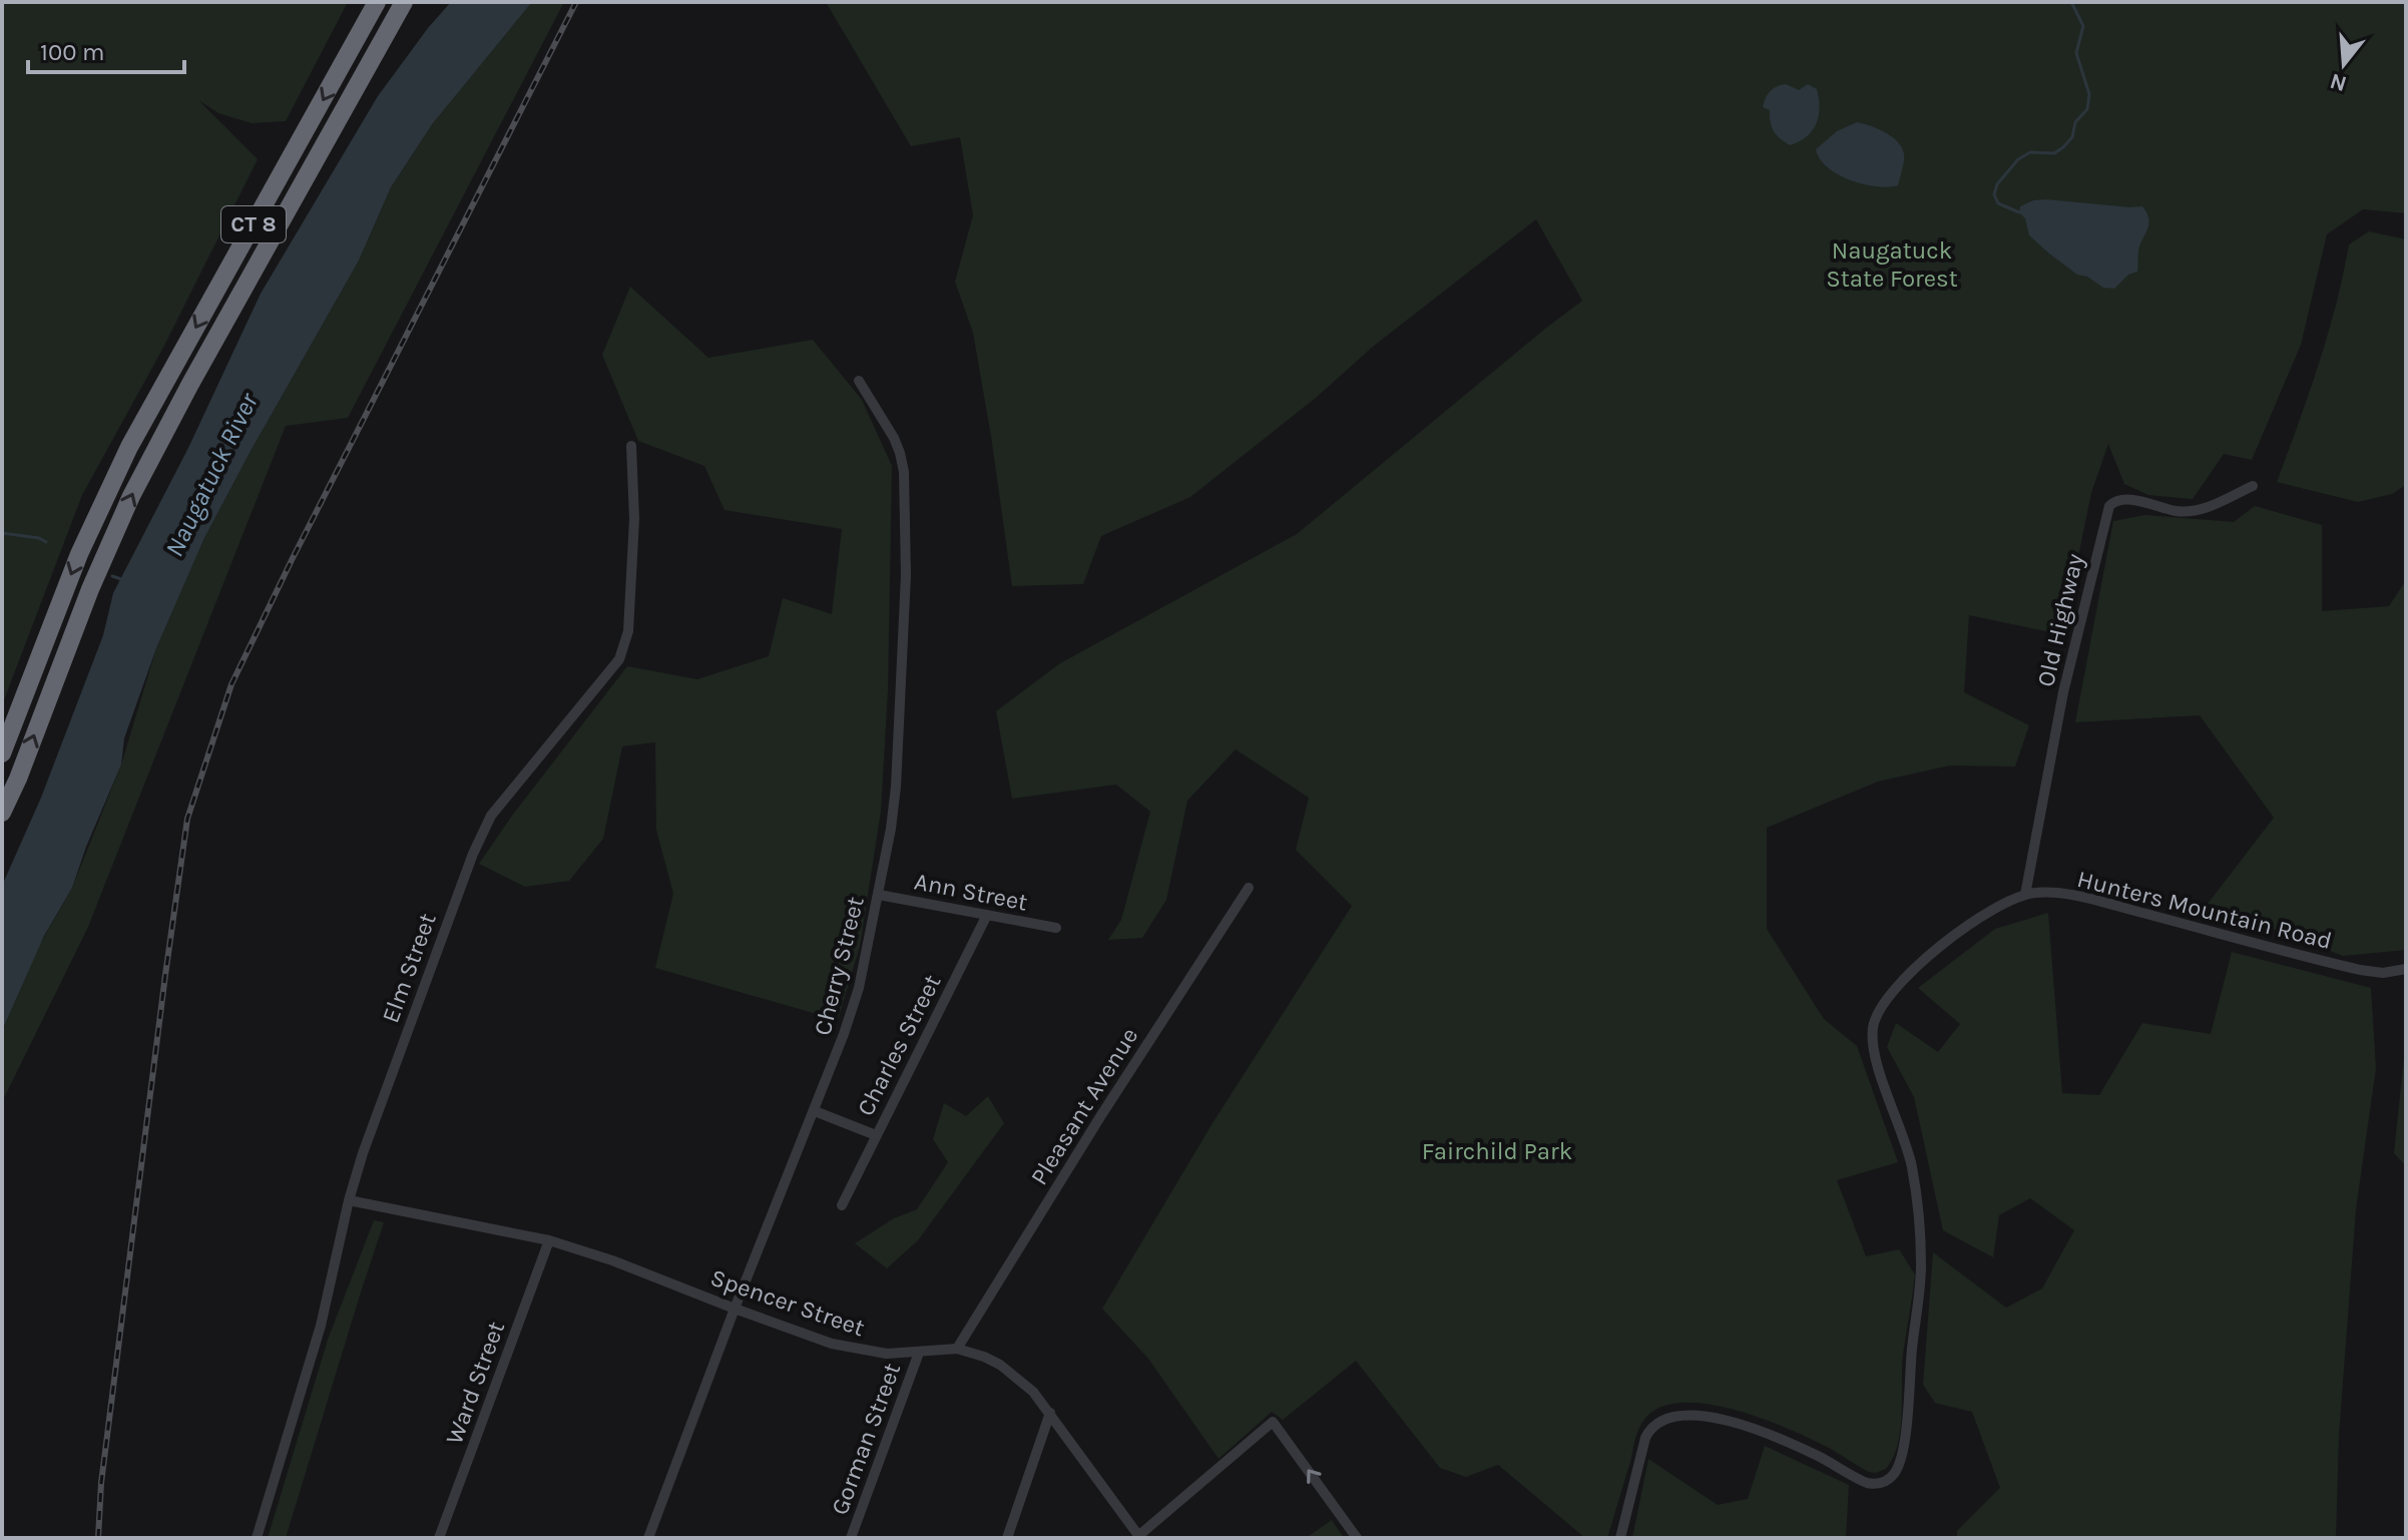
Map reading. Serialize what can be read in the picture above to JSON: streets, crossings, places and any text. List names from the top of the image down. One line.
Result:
{"streets":{"highway":["CT 8"],"street":["Old Highway","Ann Street","Hunters Mountain Road","Cherry Street","Elm Street","Charles Street","Pleasant Avenue","Spencer Street","Ward Street","Gorman Street"]},"crossings":[["Old Highway","Hunters Mountain Road"],["Ann Street","Cherry Street"],["Ann Street","Charles Street"],["Cherry Street","Charles Street"],["Cherry Street","Spencer Street"],["Elm Street","Spencer Street"],["Pleasant Avenue","Spencer Street"],["Spencer Street","Ward Street"],["Spencer Street","Gorman Street"]],"water":["Naugatuck River"],"parks":["Naugatuck State Forest","Fairchild Park"],"scale_bar":"100 m","north":"bottom"}
